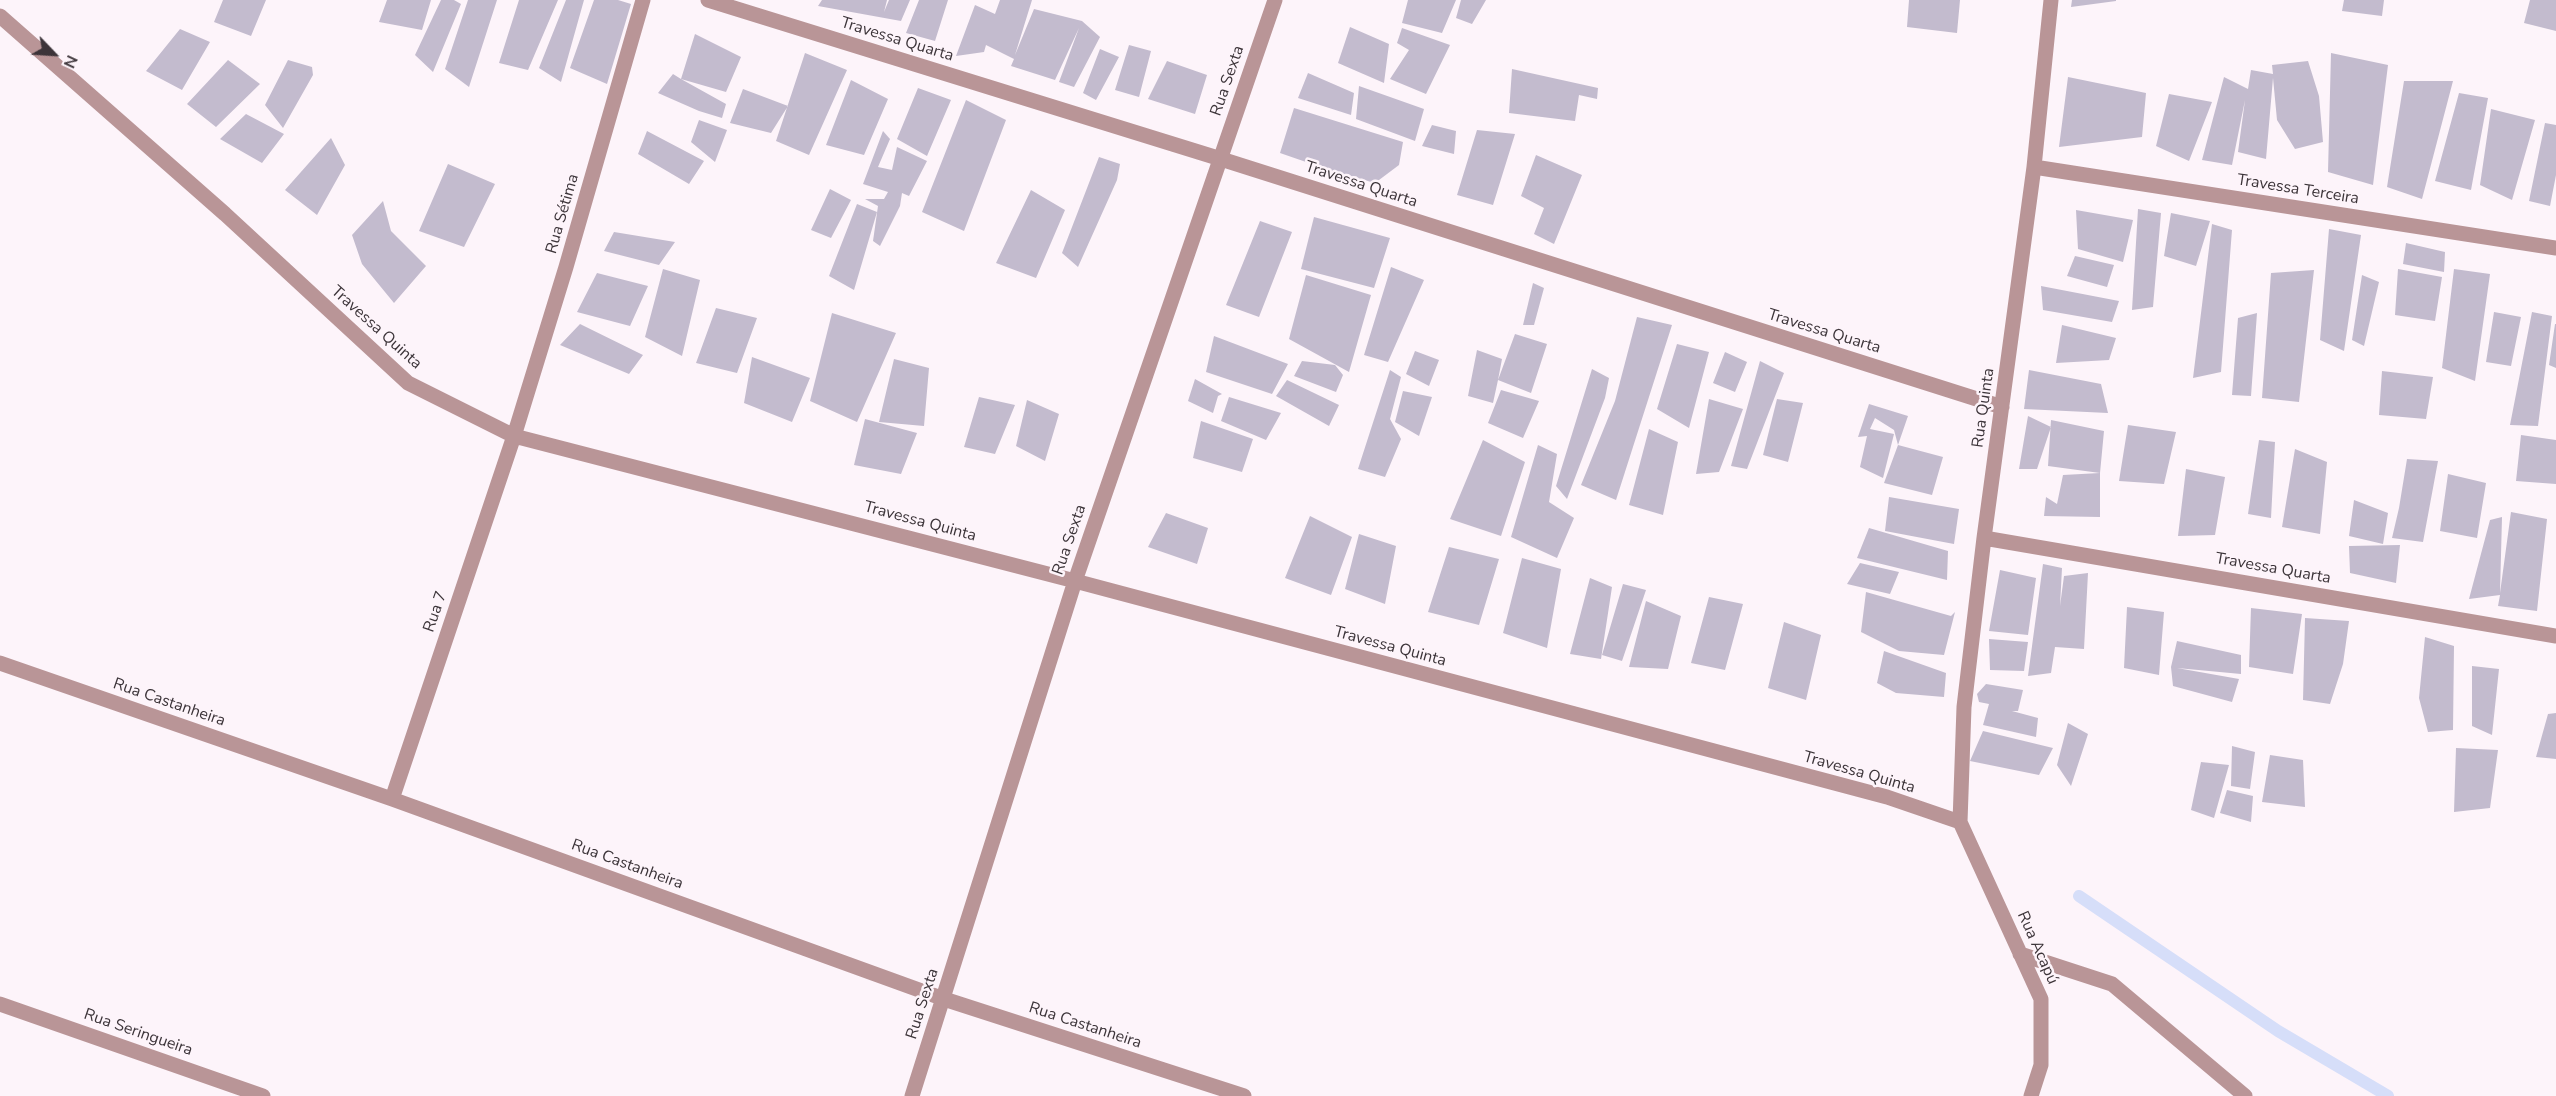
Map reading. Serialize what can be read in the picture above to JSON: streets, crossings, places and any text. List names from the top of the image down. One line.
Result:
{"streets":{"street":["Travessa Quarta","Rua Sexta","Travessa Terceira","Rua Sétima","Travessa Quinta","Rua Quinta","Rua 7","Rua Castanheira","Rua Acapú","Rua Seringueira"]},"crossings":[["Travessa Quarta","Rua Sexta"],["Travessa Quarta","Rua Quinta"],["Rua Sexta","Travessa Quinta"],["Rua Sexta","Rua Castanheira"],["Travessa Terceira","Rua Quinta"],["Rua Sétima","Travessa Quinta"],["Rua Sétima","Rua 7"],["Travessa Quinta","Rua Quinta"],["Travessa Quinta","Rua 7"],["Travessa Quinta","Rua Acapú"],["Rua Quinta","Rua Acapú"],["Rua 7","Rua Castanheira"]],"north":"bottom right"}
